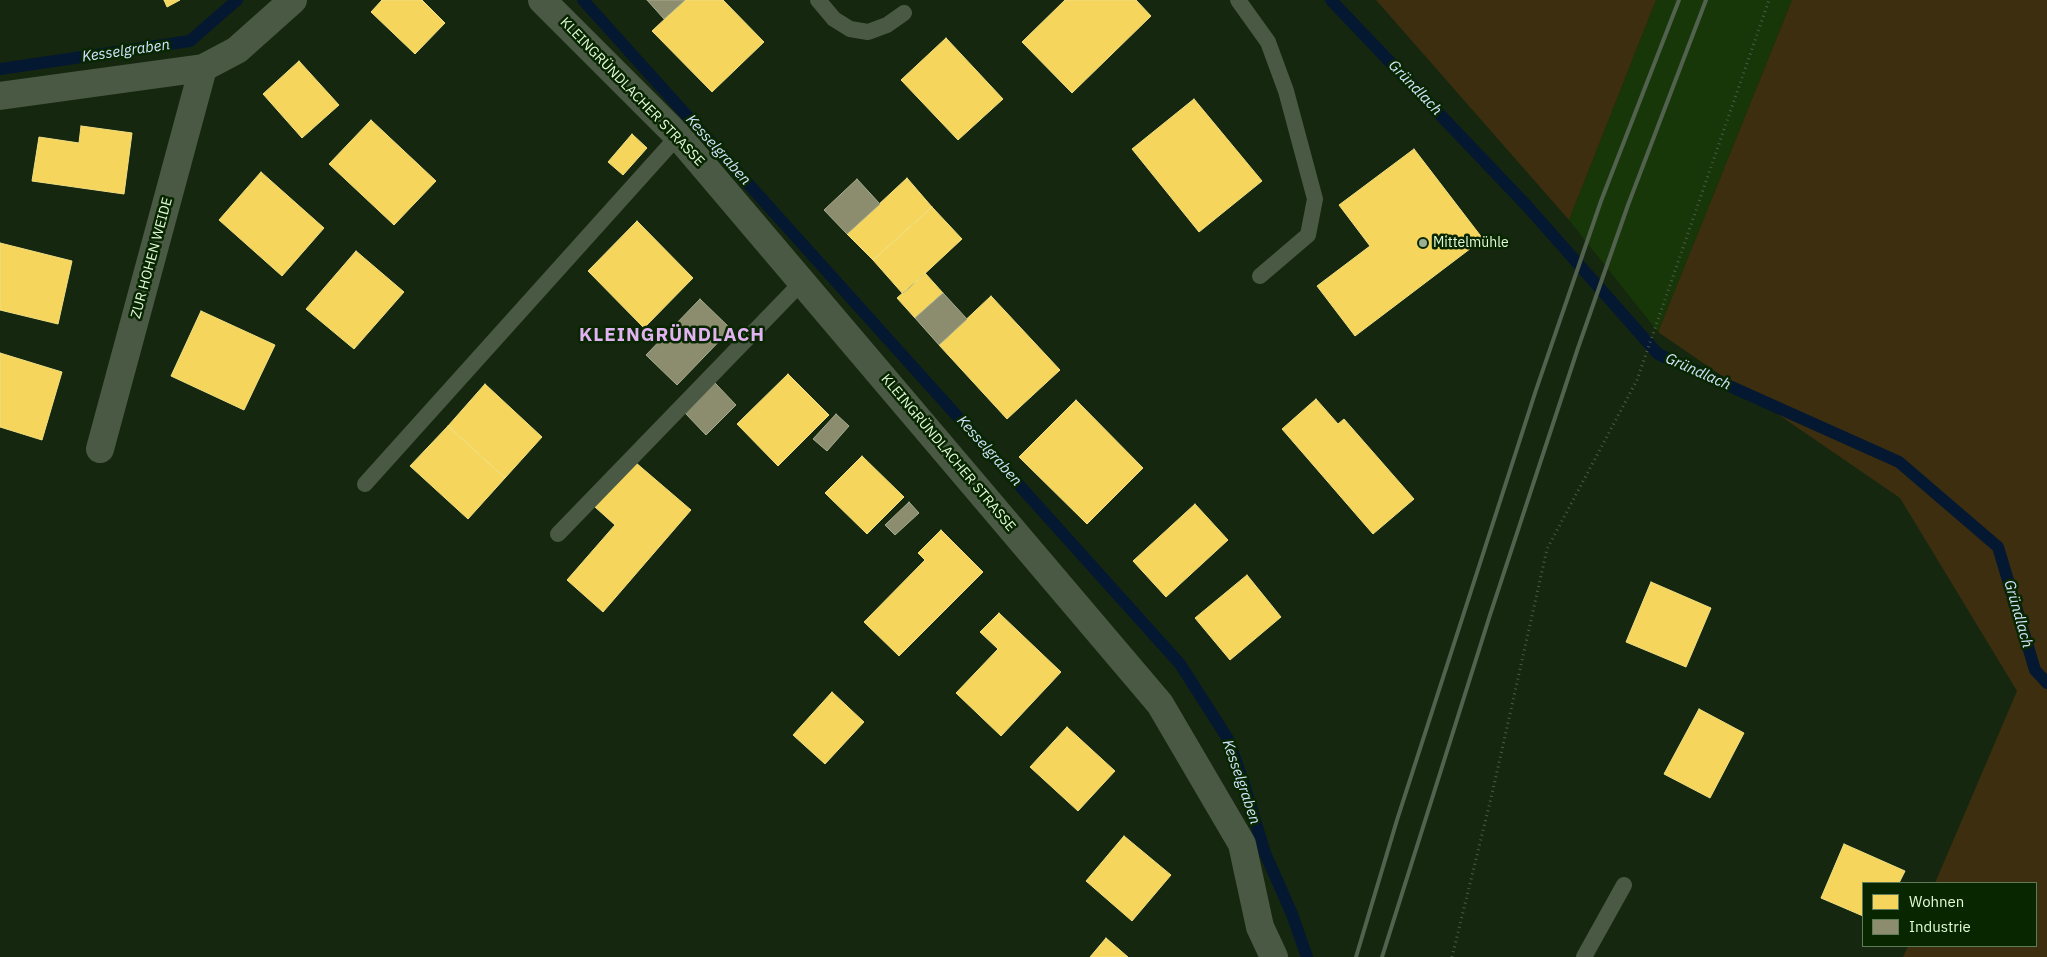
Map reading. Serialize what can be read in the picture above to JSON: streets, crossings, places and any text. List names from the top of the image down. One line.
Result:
{"streets":{"street":["KLEINGRÜNDLACHER STRASSE","ZUR HOHEN WEIDE"]},"districts":["KLEINGRÜNDLACH"],"water":["Kesselgraben","Gründlach"],"places":["Mittelmühle"],"legend":["Wohnen","Industrie"]}
